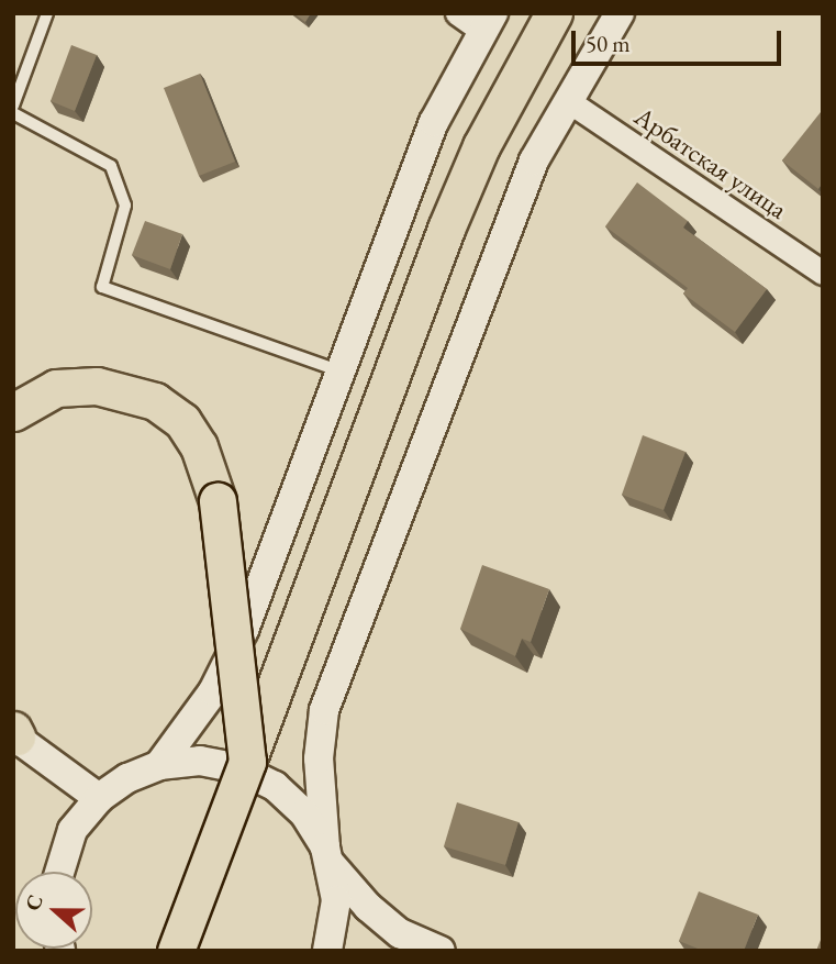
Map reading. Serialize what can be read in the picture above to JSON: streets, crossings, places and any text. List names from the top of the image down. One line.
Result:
{"streets":{"street":["Арбатская улица"]},"scale_bar":"50 m","north":"left"}
